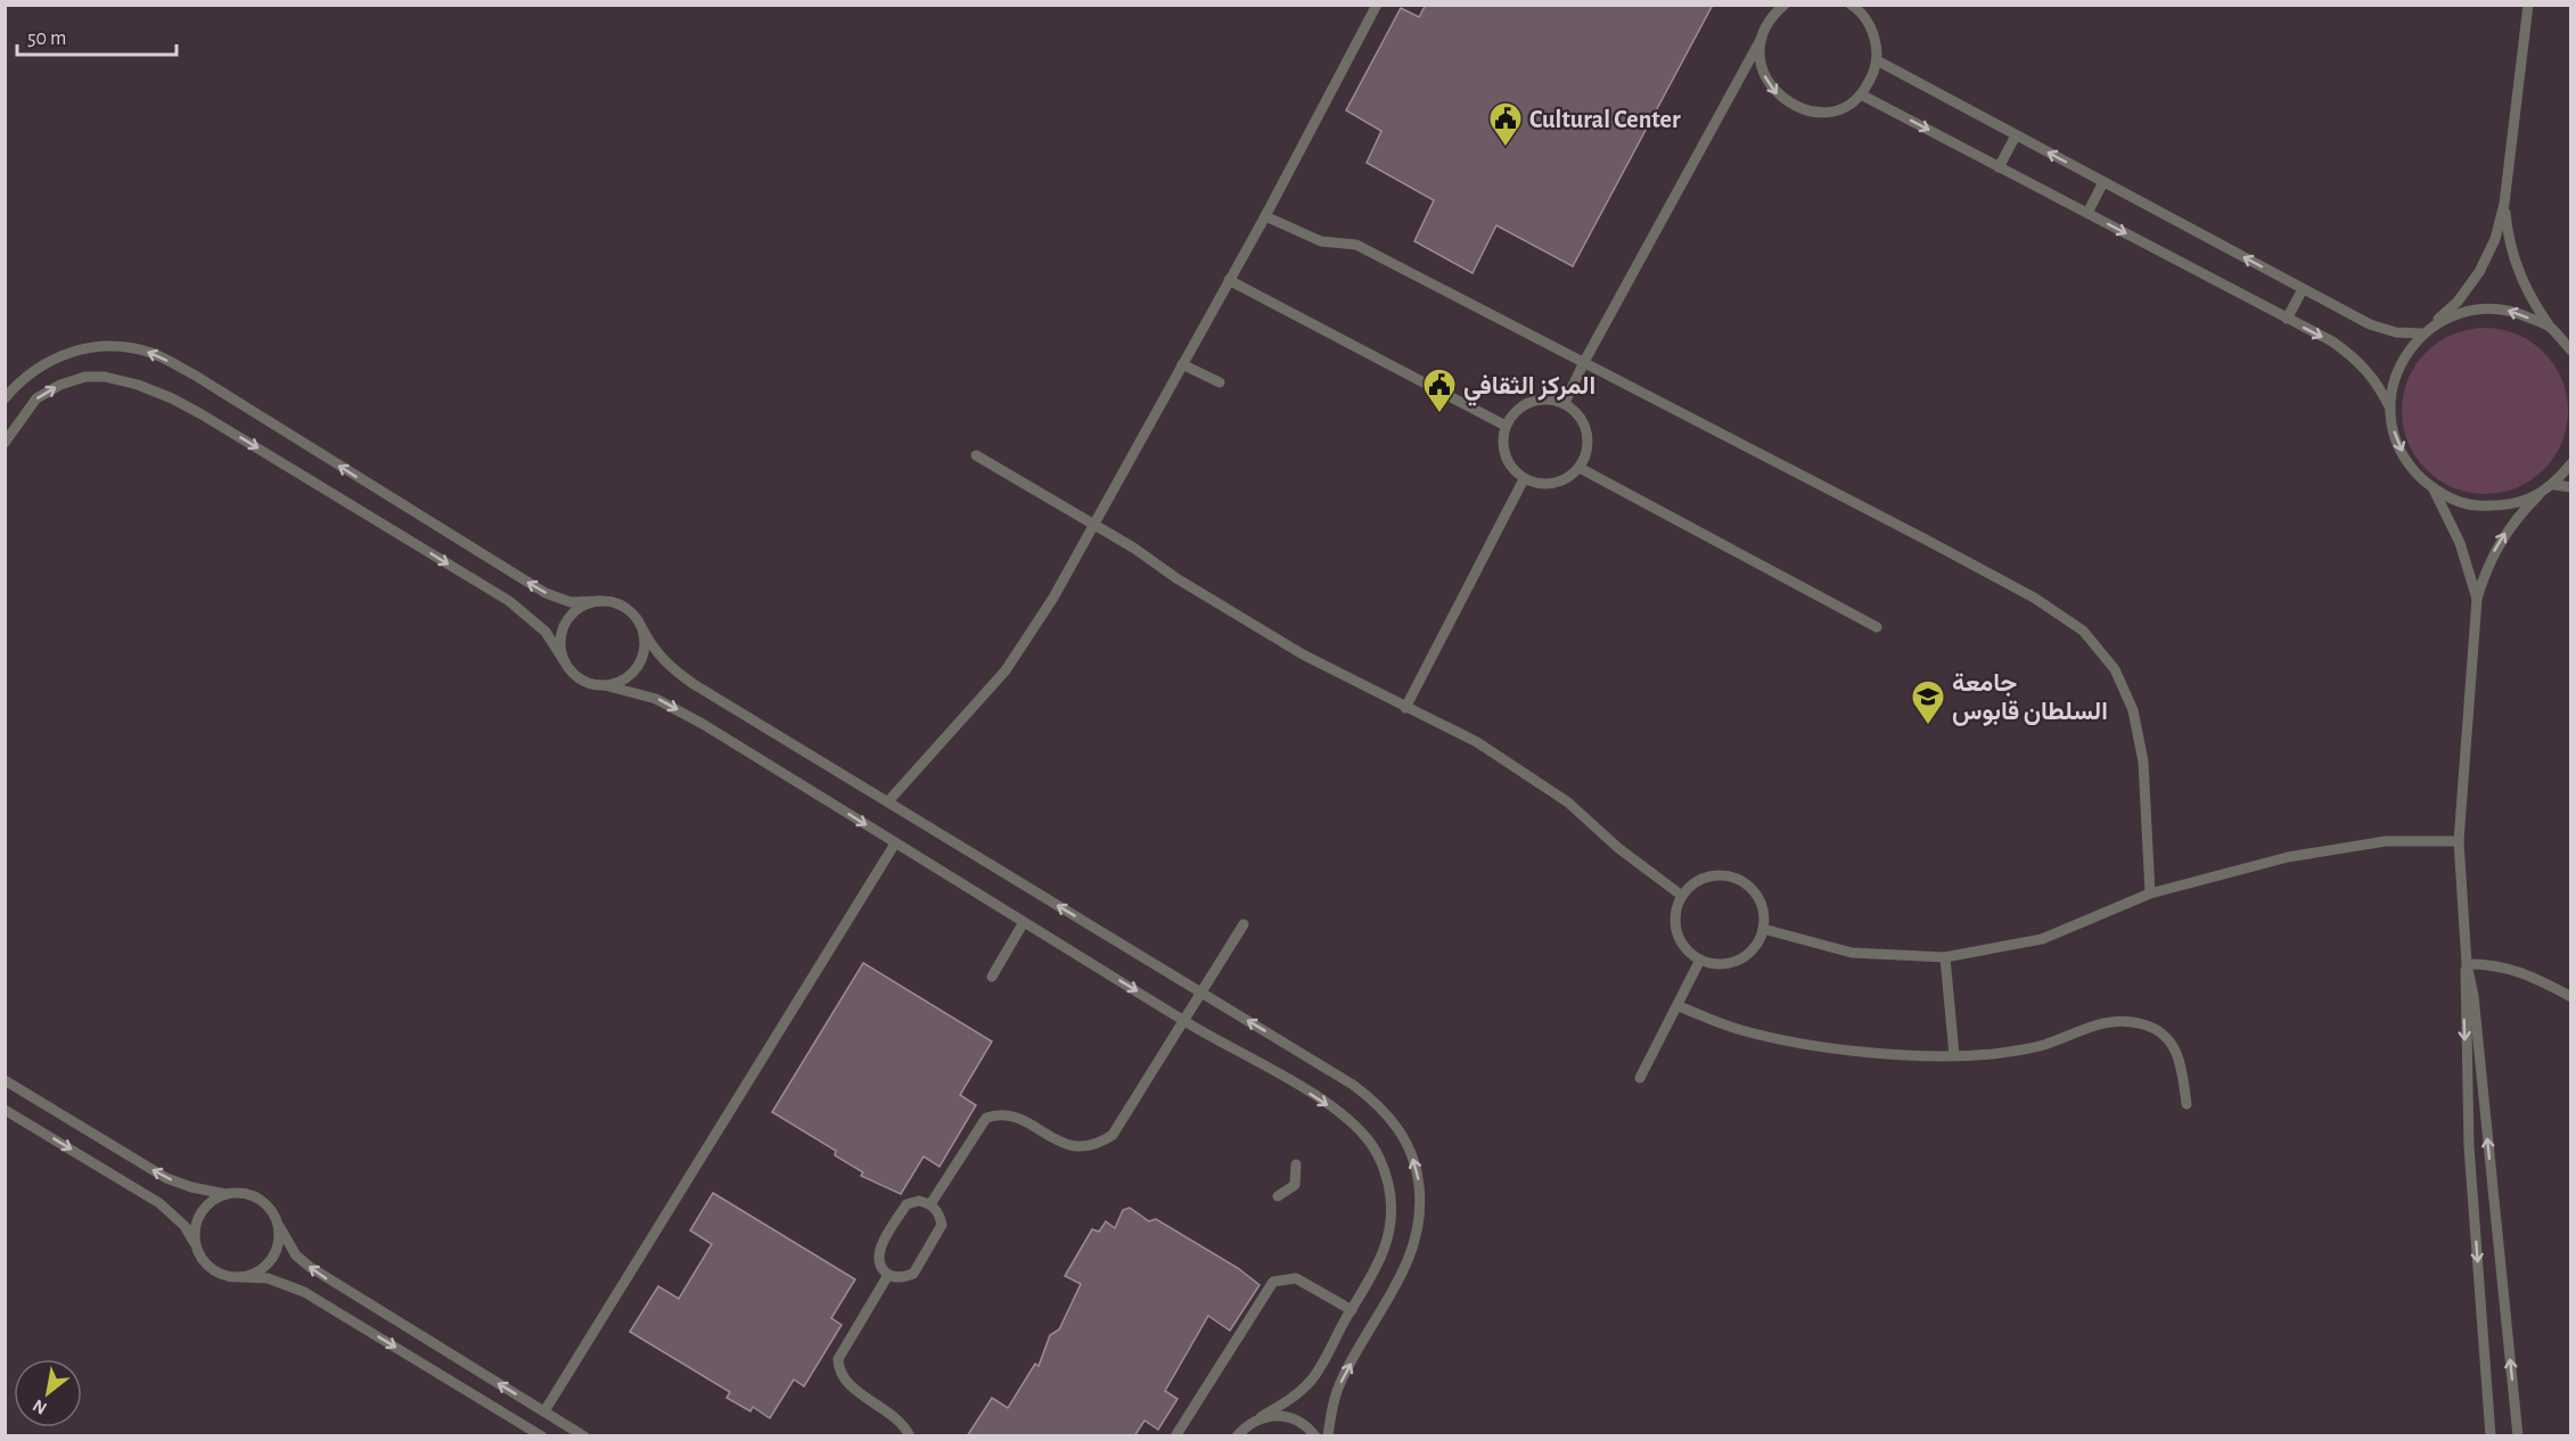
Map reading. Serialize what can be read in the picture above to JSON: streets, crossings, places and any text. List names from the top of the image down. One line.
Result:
{"places":{"public building":["Cultural Center","المركز الثقافي"],"school or university":["جامعة السلطان قابوس"]},"scale_bar":"50 m","north":"bottom left"}
